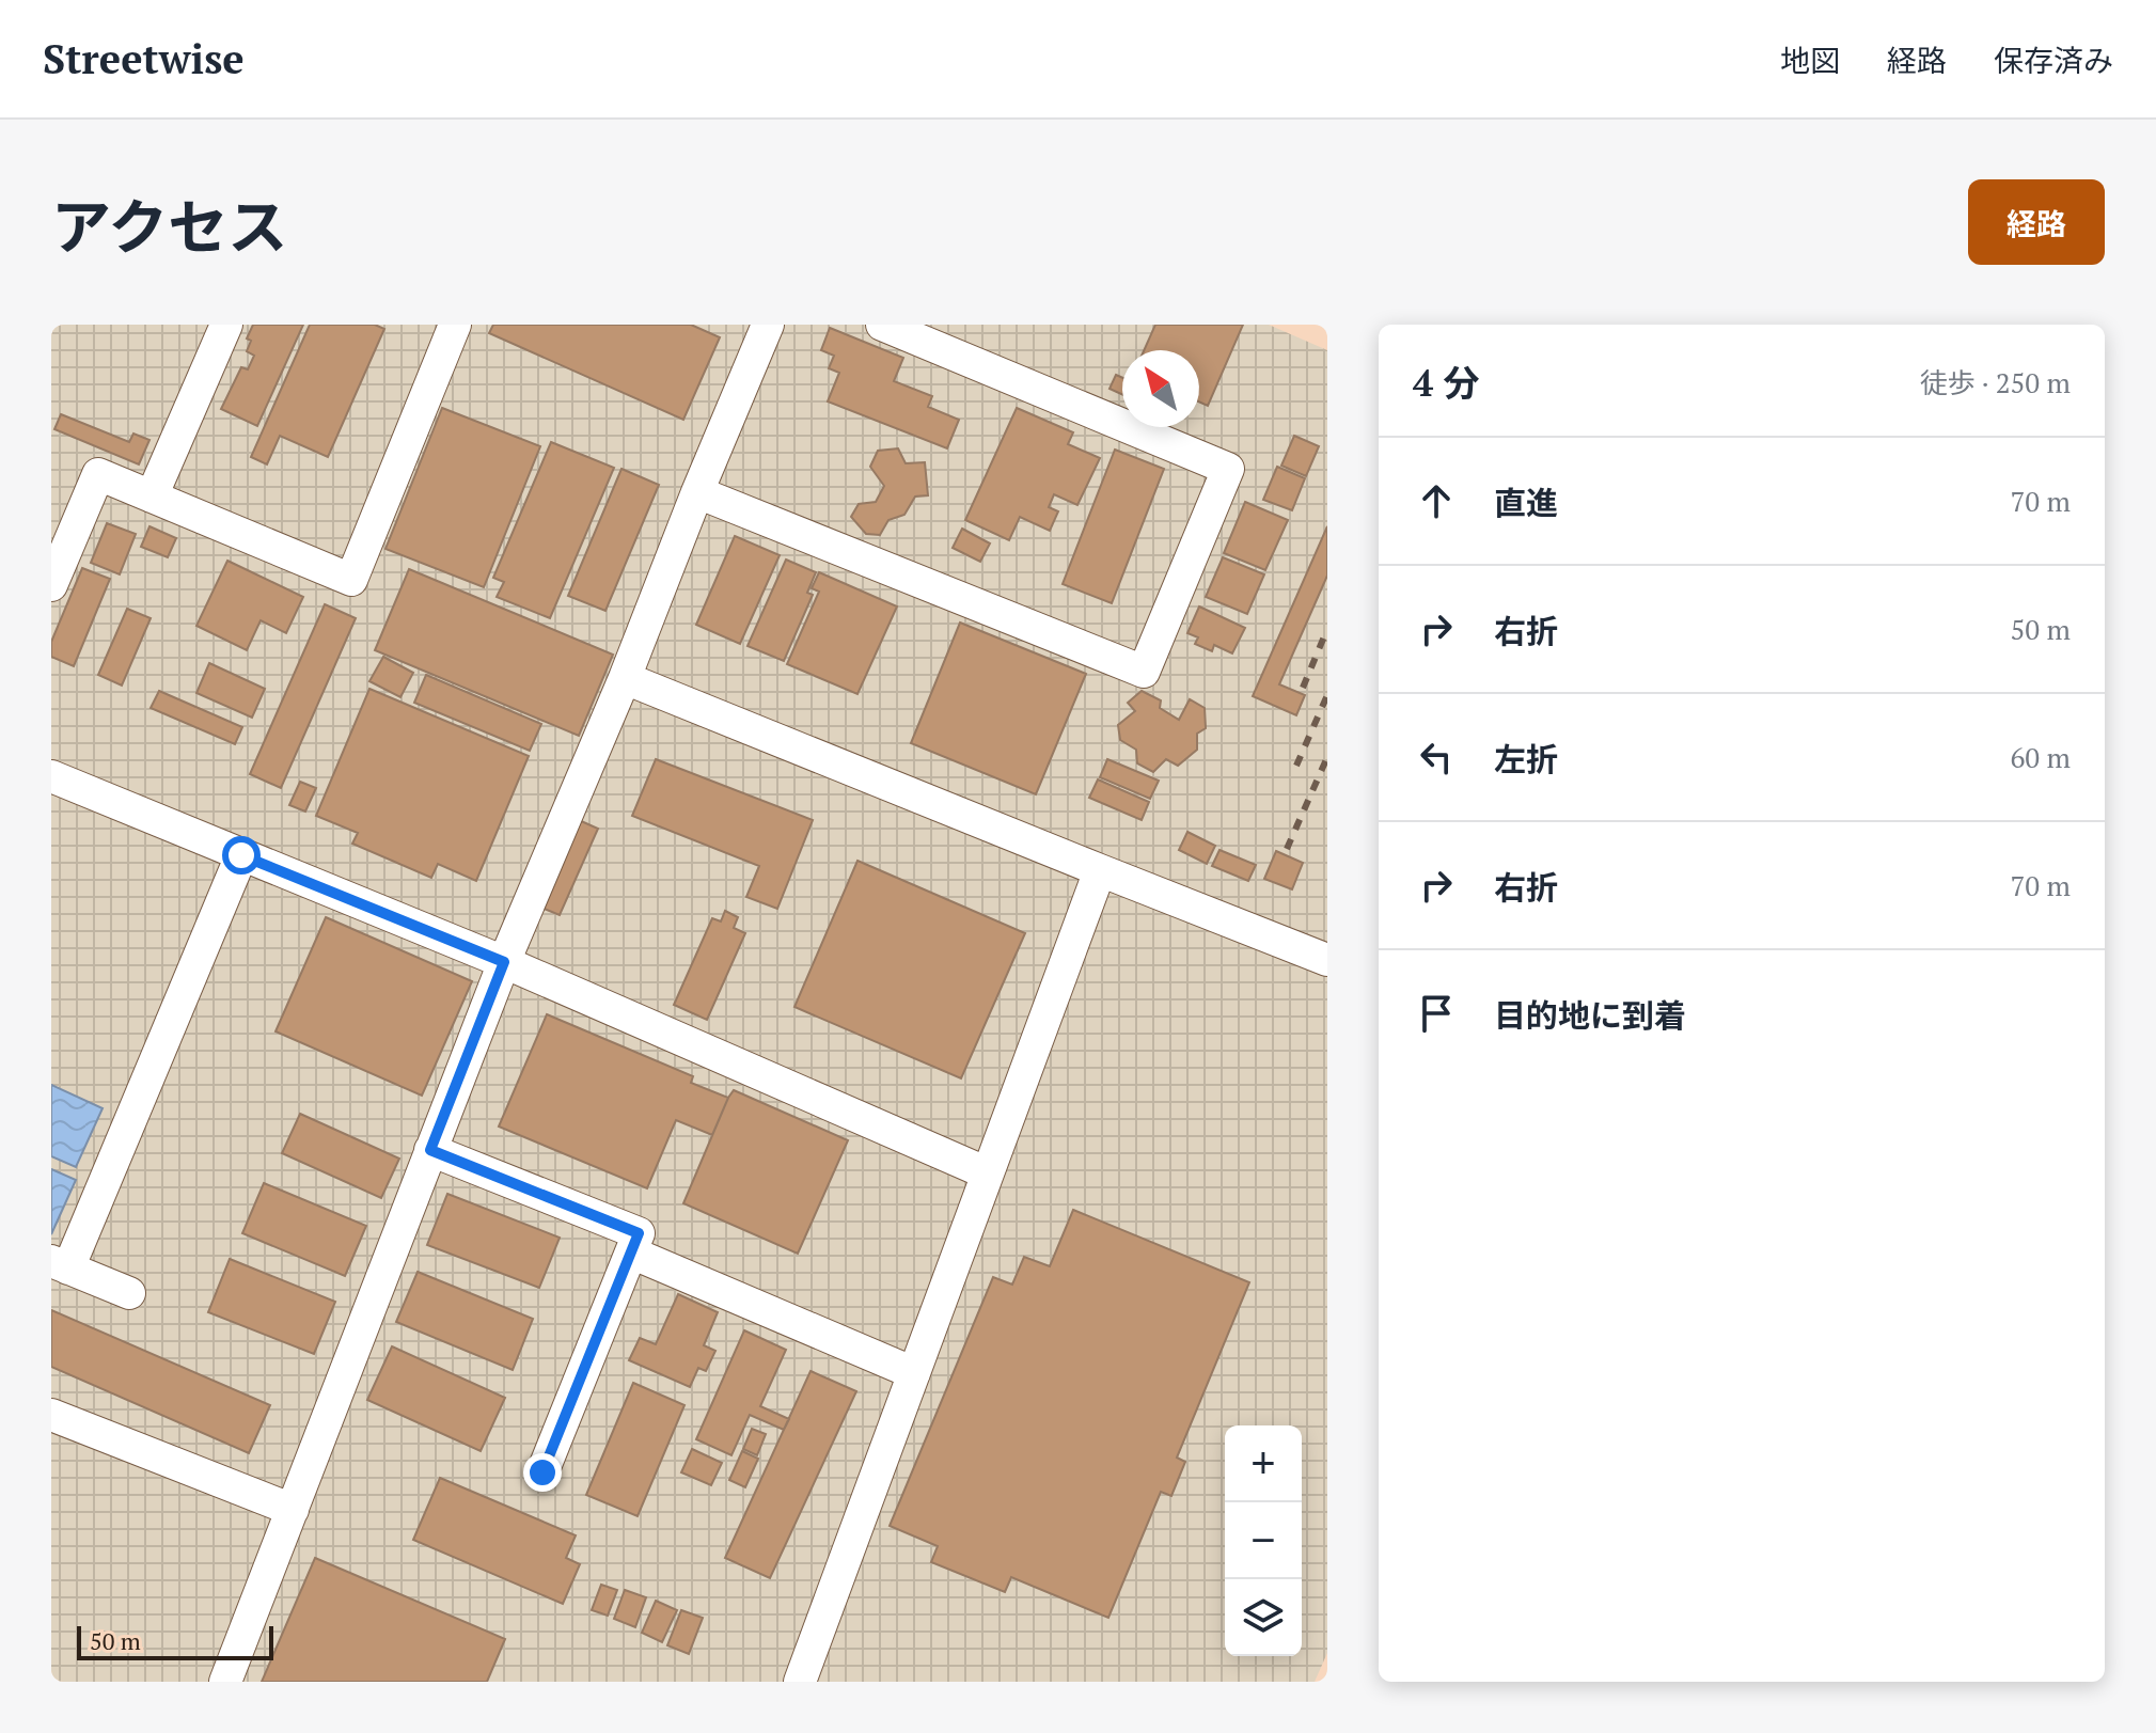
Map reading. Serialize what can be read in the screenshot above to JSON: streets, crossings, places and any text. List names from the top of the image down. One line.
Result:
{"scale_bar":"50 m","north":"top left","page":{"header":"Streetwise","nav":["地図","経路","保存済み"],"title":"アクセス","buttons":"経路","heading":["4 分","徒歩 · 250 m"],"list":[["直進","70 m"],["右折","50 m"],["左折","60 m"],["右折","70 m"],"目的地に到着"],"map_buttons":["+","−"],"scale":"50 m"}}
